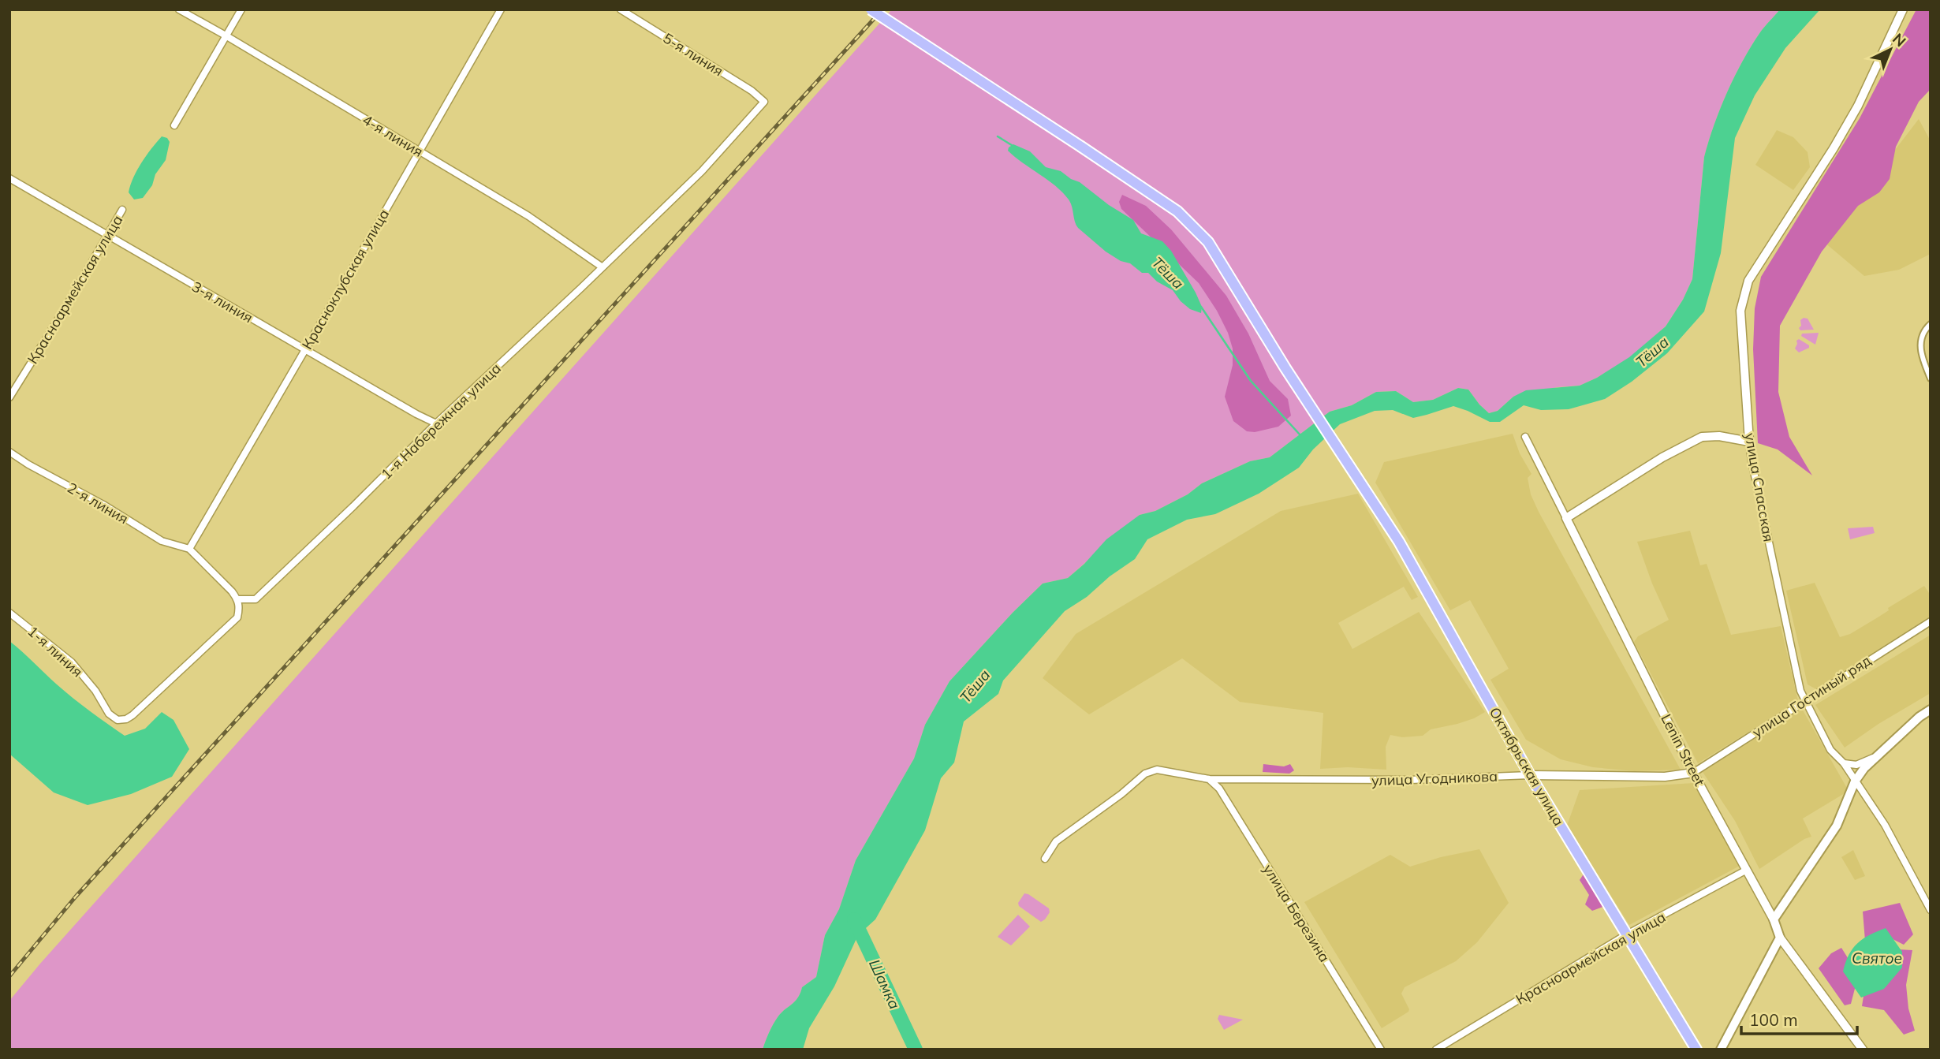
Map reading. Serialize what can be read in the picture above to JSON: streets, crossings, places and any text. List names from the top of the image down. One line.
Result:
{"streets":{"main road":["Lenin Street","Октябрьская улица"],"street":["5-я линия","4-я линия","Красноклубская улица","Красноармейская улица","3-я линия","1-я Набережная улица","улица Спасская","2-я линия","1-я линия","улица Гостиный ряд","улица Угодникова","улица Березина"]},"crossings":[["5-я линия","1-я Набережная улица"],["4-я линия","Красноклубская улица"],["4-я линия","1-я Набережная улица"],["Красноклубская улица","3-я линия"],["Красноклубская улица","2-я линия"],["Красноармейская улица","3-я линия"],["Красноармейская улица","Lenin Street"],["Красноармейская улица","Октябрьская улица"],["3-я линия","1-я Набережная улица"],["1-я Набережная улица","1-я линия"],["улица Спасская","улица Гостиный ряд"],["улица Гостиный ряд","Lenin Street"],["улица Гостиный ряд","улица Угодникова"],["Lenin Street","улица Угодникова"],["Октябрьская улица","улица Угодникова"],["улица Угодникова","улица Березина"]],"water":["Тёша","Святое","Шамка"],"scale_bar":"100 m","north":"top right"}
